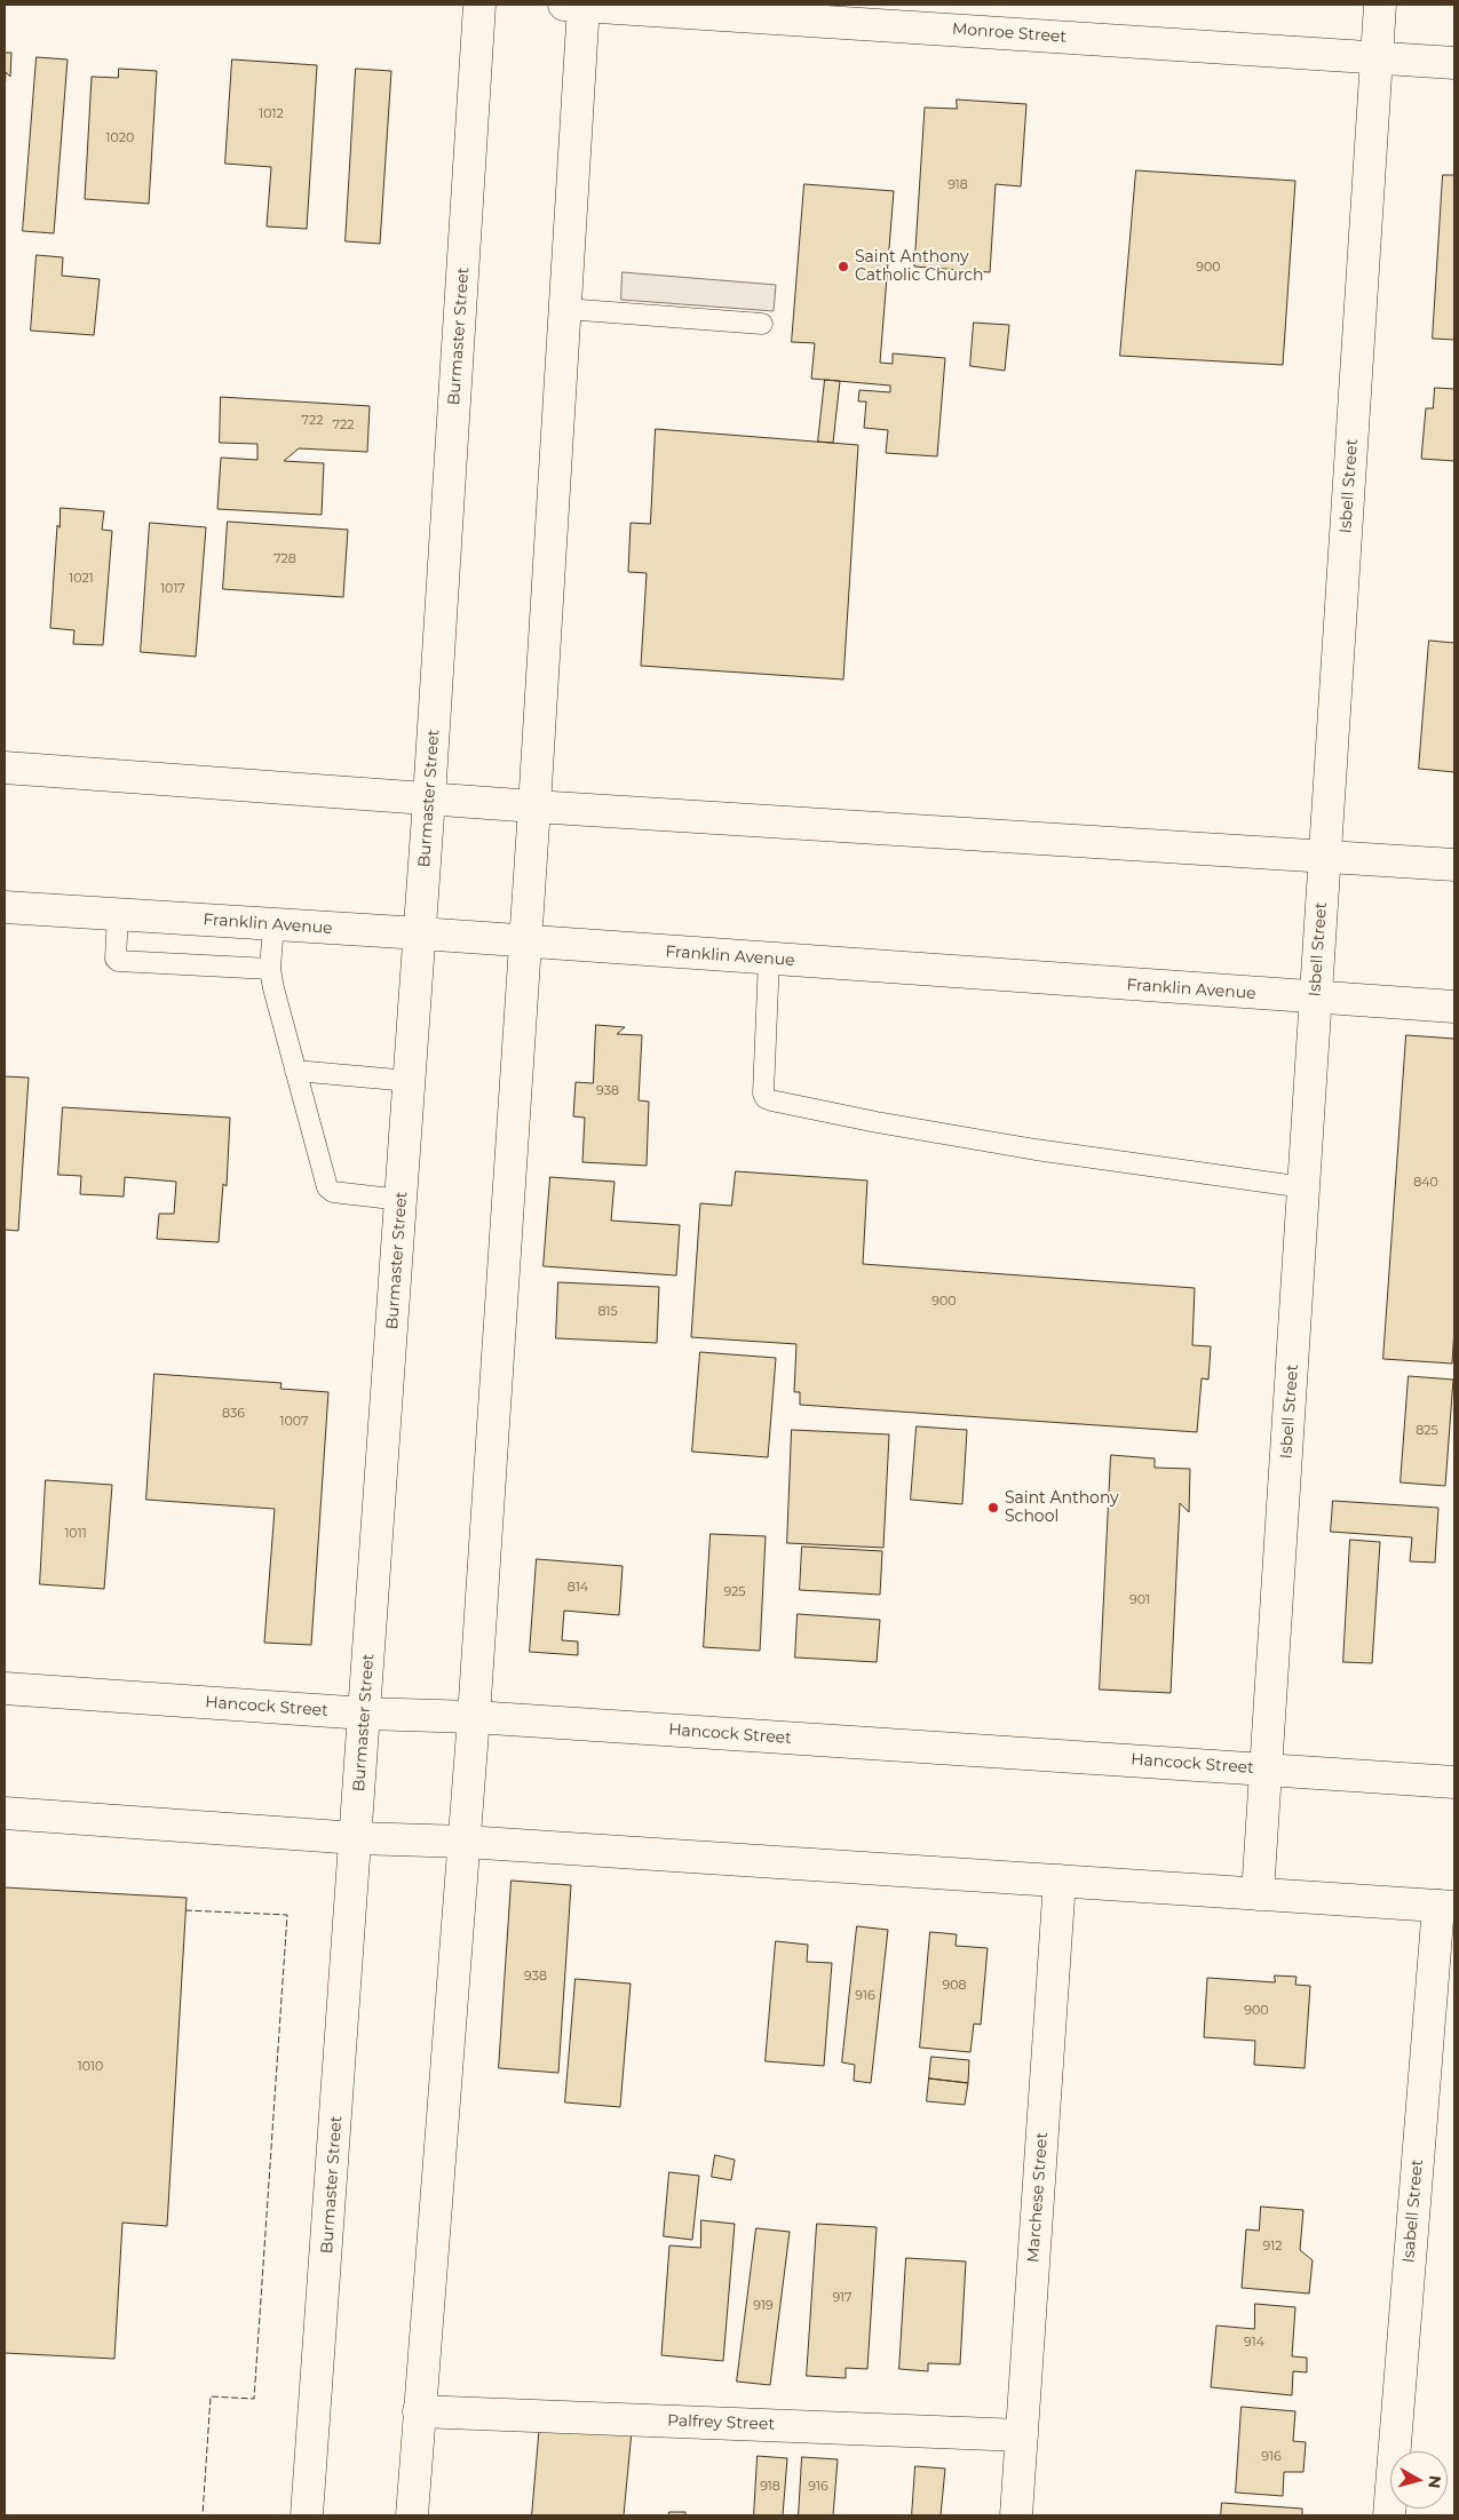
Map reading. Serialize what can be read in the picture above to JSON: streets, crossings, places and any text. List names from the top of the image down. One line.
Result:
{"streets":{"street":["Monroe Street","Burmaster Street","Isbell Street","Franklin Avenue","Hancock Street","Marchese Street","Isabell Street","Palfrey Street"]},"crossings":[["Monroe Street","Isbell Street"],["Burmaster Street","Franklin Avenue"],["Burmaster Street","Hancock Street"],["Isbell Street","Franklin Avenue"],["Isbell Street","Hancock Street"],["Marchese Street","Palfrey Street"]],"places":["Saint Anthony Catholic Church","Saint Anthony School"],"house_numbers":["1012","1020","918","900","722","722","728","1021","1017","938","840","900","815","836","1007","825","1011","814","925","901","938","908","916","900","1010","912","917","919","914","916","918","916"],"north":"right"}
